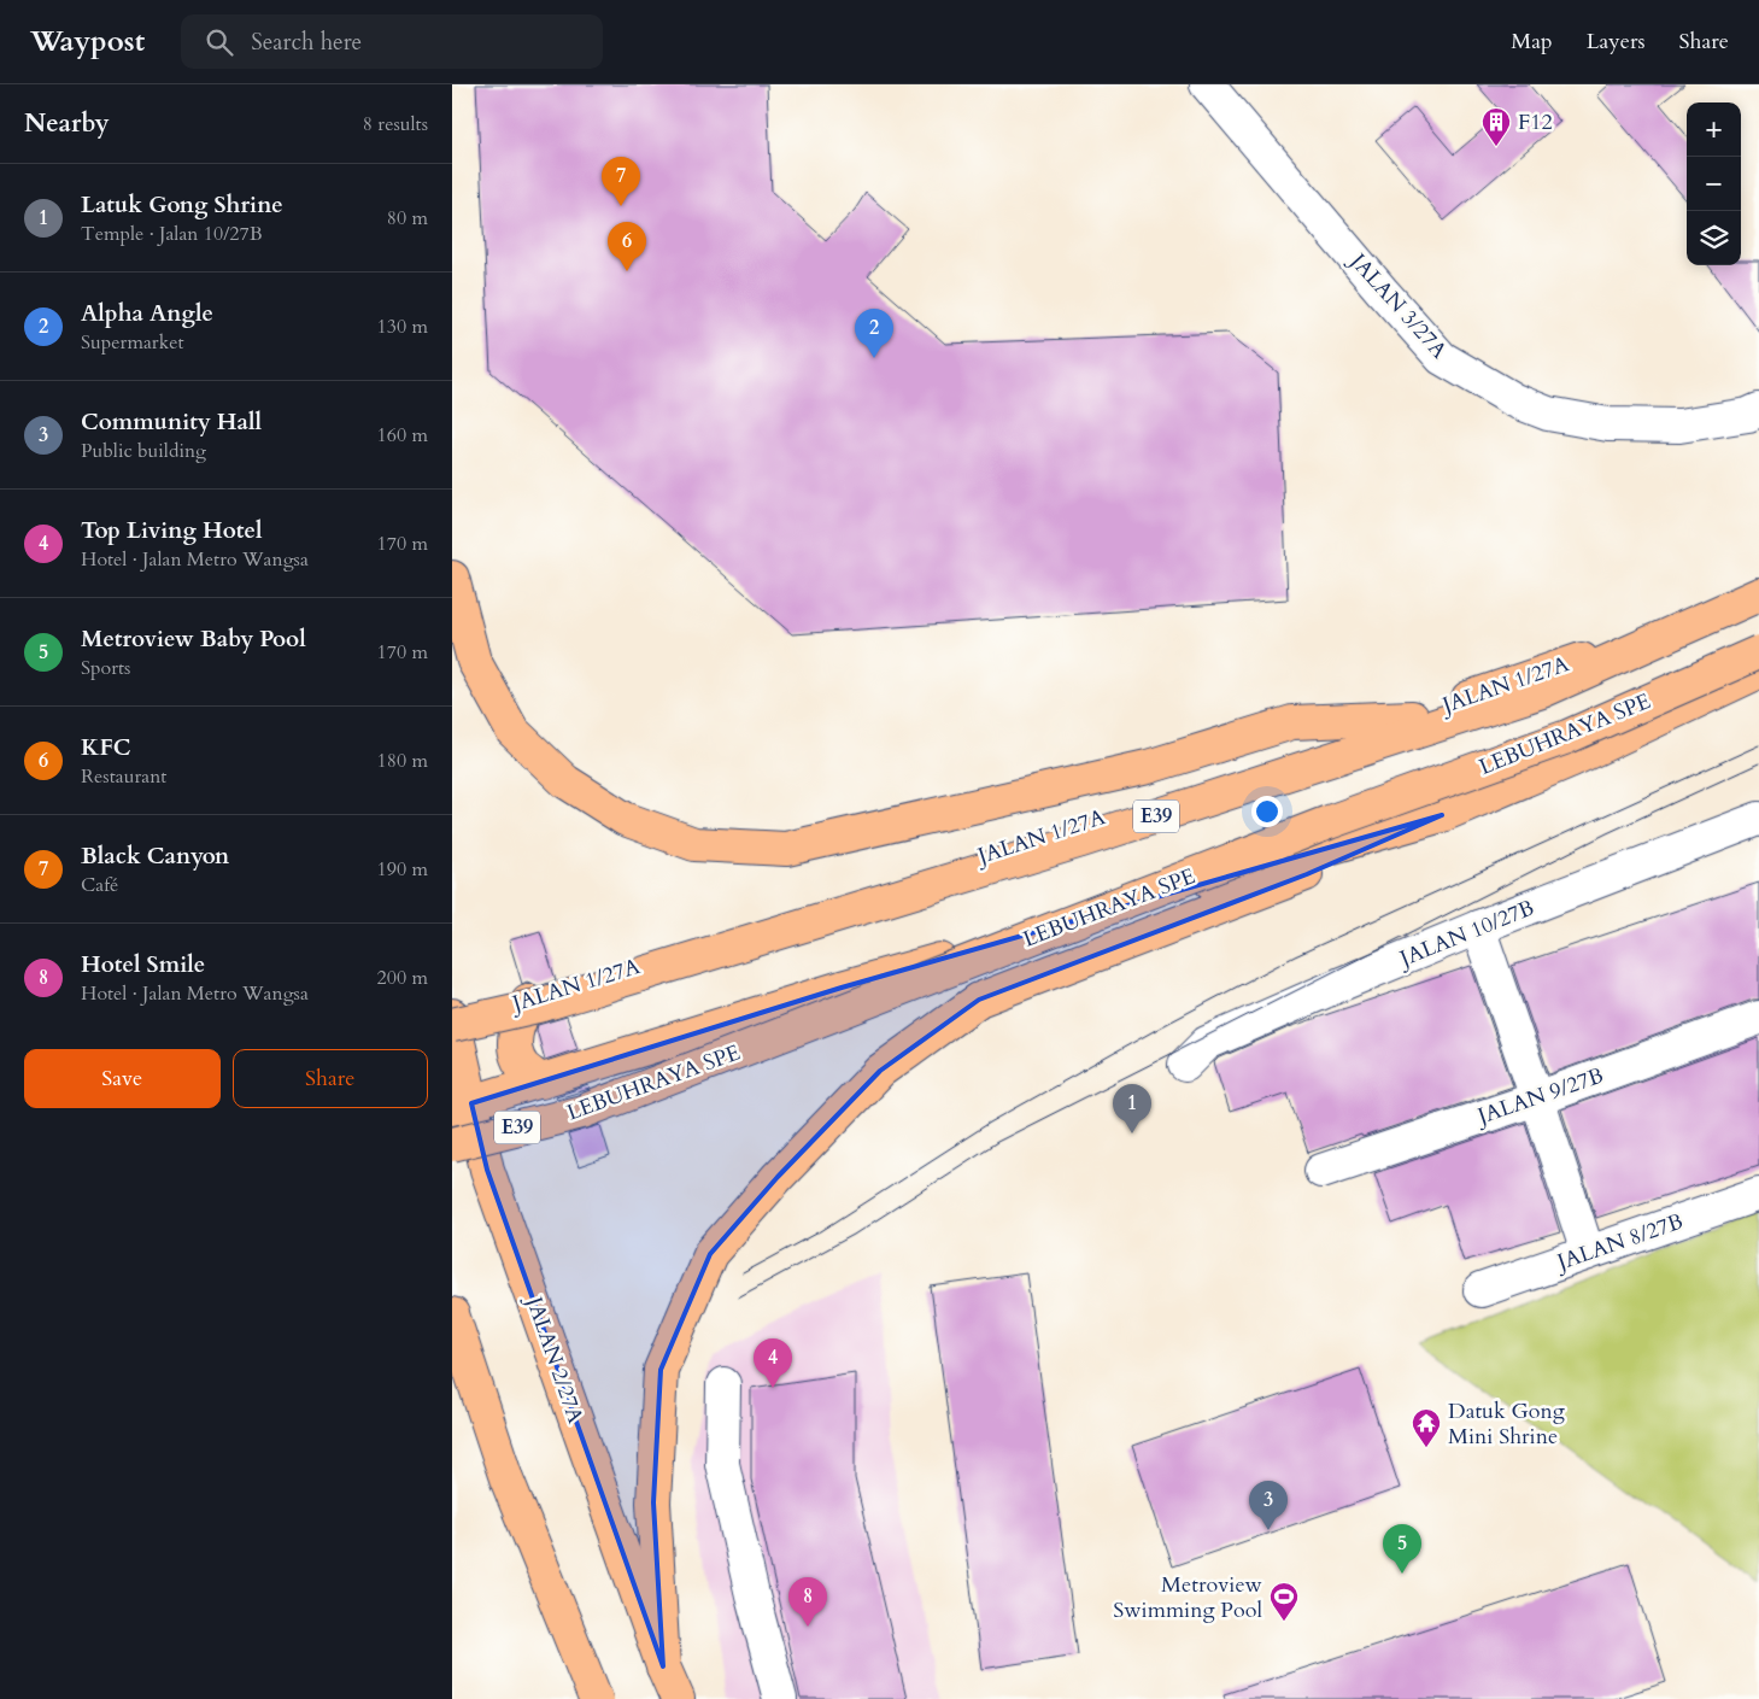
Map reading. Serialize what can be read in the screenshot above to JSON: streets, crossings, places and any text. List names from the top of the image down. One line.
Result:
{"streets":{"main road":["JALAN 1/27A","LEBUHRAYA SPE","E39","JALAN 2/27A"],"street":["JALAN 3/27A","JALAN 10/27B","JALAN 9/27B","JALAN 8/27B"]},"crossings":[["JALAN 1/27A","E39"],["JALAN 1/27A","JALAN 2/27A"],["E39","JALAN 2/27A"]],"places":{"building":["F12"],"temple":["Datuk Gong Mini Shrine"],"sports":["Metroview Swimming Pool"]},"page":{"header":"Waypost","search":"Search here","nav":["Map","Layers","Share"],"heading":["Nearby","8 results"],"map_buttons":["+","−"],"pins":["7","6","2","1","4","3","5","8"],"list":[{"mark":"1","name":"Latuk Gong Shrine","note":"Temple · Jalan 10/27B","value":"80 m"},{"mark":"2","name":"Alpha Angle","note":"Supermarket","value":"130 m"},{"mark":"3","name":"Community Hall","note":"Public building","value":"160 m"},{"mark":"4","name":"Top Living Hotel","note":"Hotel · Jalan Metro Wangsa","value":"170 m"},{"mark":"5","name":"Metroview Baby Pool","note":"Sports","value":"170 m"},{"mark":"6","name":"KFC","note":"Restaurant","value":"180 m"},{"mark":"7","name":"Black Canyon","note":"Café","value":"190 m"},{"mark":"8","name":"Hotel Smile","note":"Hotel · Jalan Metro Wangsa","value":"200 m"}],"buttons":["Save","Share"]}}
